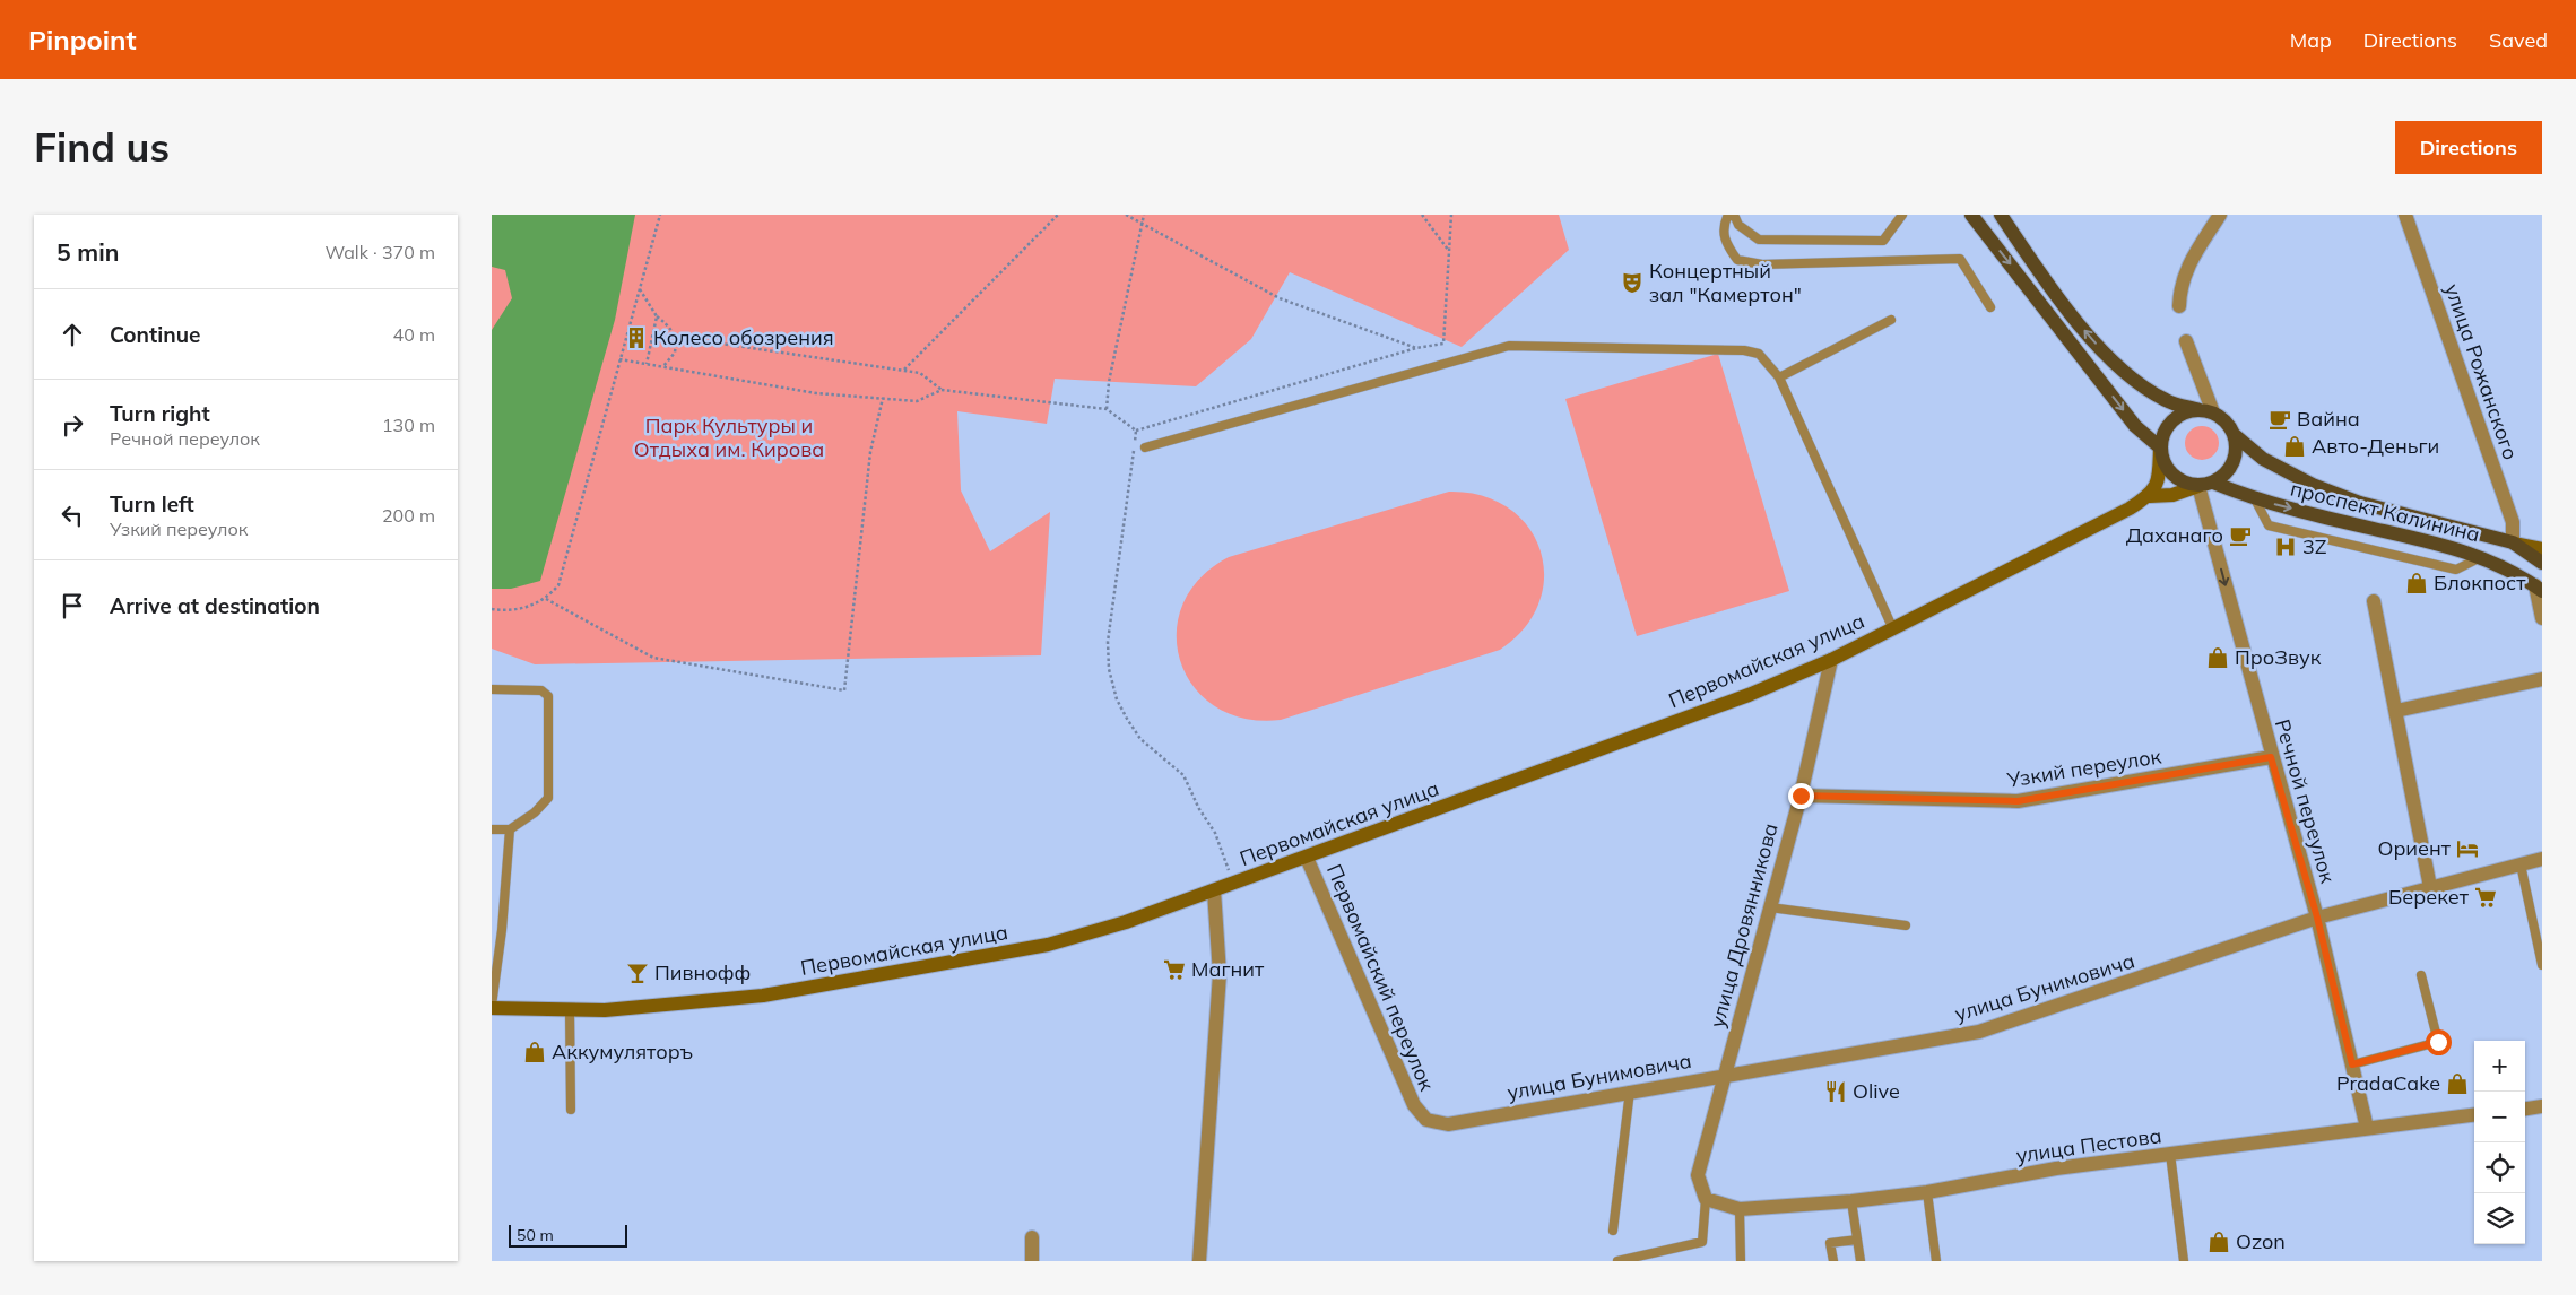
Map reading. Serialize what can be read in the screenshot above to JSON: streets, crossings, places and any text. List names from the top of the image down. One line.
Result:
{"streets":{"main road":["проспект Калинина"],"street":["улица Рожанского","Первомайская улица","Узкий переулок","Речной переулок","улица Дровянникова","Первомайский переулок","улица Бунимовича","улица Пестова"]},"crossings":[["улица Рожанского","проспект Калинина"],["проспект Калинина","Первомайская улица"],["проспект Калинина","Речной переулок"],["Первомайская улица","Речной переулок"],["Первомайская улица","улица Дровянникова"],["Первомайская улица","Первомайский переулок"],["Узкий переулок","Речной переулок"],["Узкий переулок","улица Дровянникова"],["Речной переулок","улица Бунимовича"],["Речной переулок","улица Пестова"],["улица Дровянникова","улица Бунимовича"],["улица Дровянникова","улица Пестова"],["Первомайский переулок","улица Бунимовича"]],"one_way":["Речной переулок"],"parks":["Парк Культуры и Отдыха им. Кирова"],"places":{"theatre":["Концертный зал \"Камертон\""],"building":["Колесо обозрения"],"cafe":["Вайна","Даханаго"],"shop":["Авто-Деньги","Блокпост","ПроЗвук","Аккумуляторъ","PradaCake","Ozon"],"hospital":["3Z"],"hotel":["Ориент"],"supermarket":["Берекет","Магнит"],"bar":["Пивнофф"],"restaurant":["Olive"]},"scale_bar":"50 m","page":{"header":"Pinpoint","nav":["Map","Directions","Saved"],"buttons":"Directions","title":"Find us","heading":["5 min","Walk · 370 m"],"list":[["Continue","40 m"],["Turn right","Речной переулок","130 m"],["Turn left","Узкий переулок","200 m"],"Arrive at destination"],"map_buttons":["+","−"],"scale":"50 m"}}
